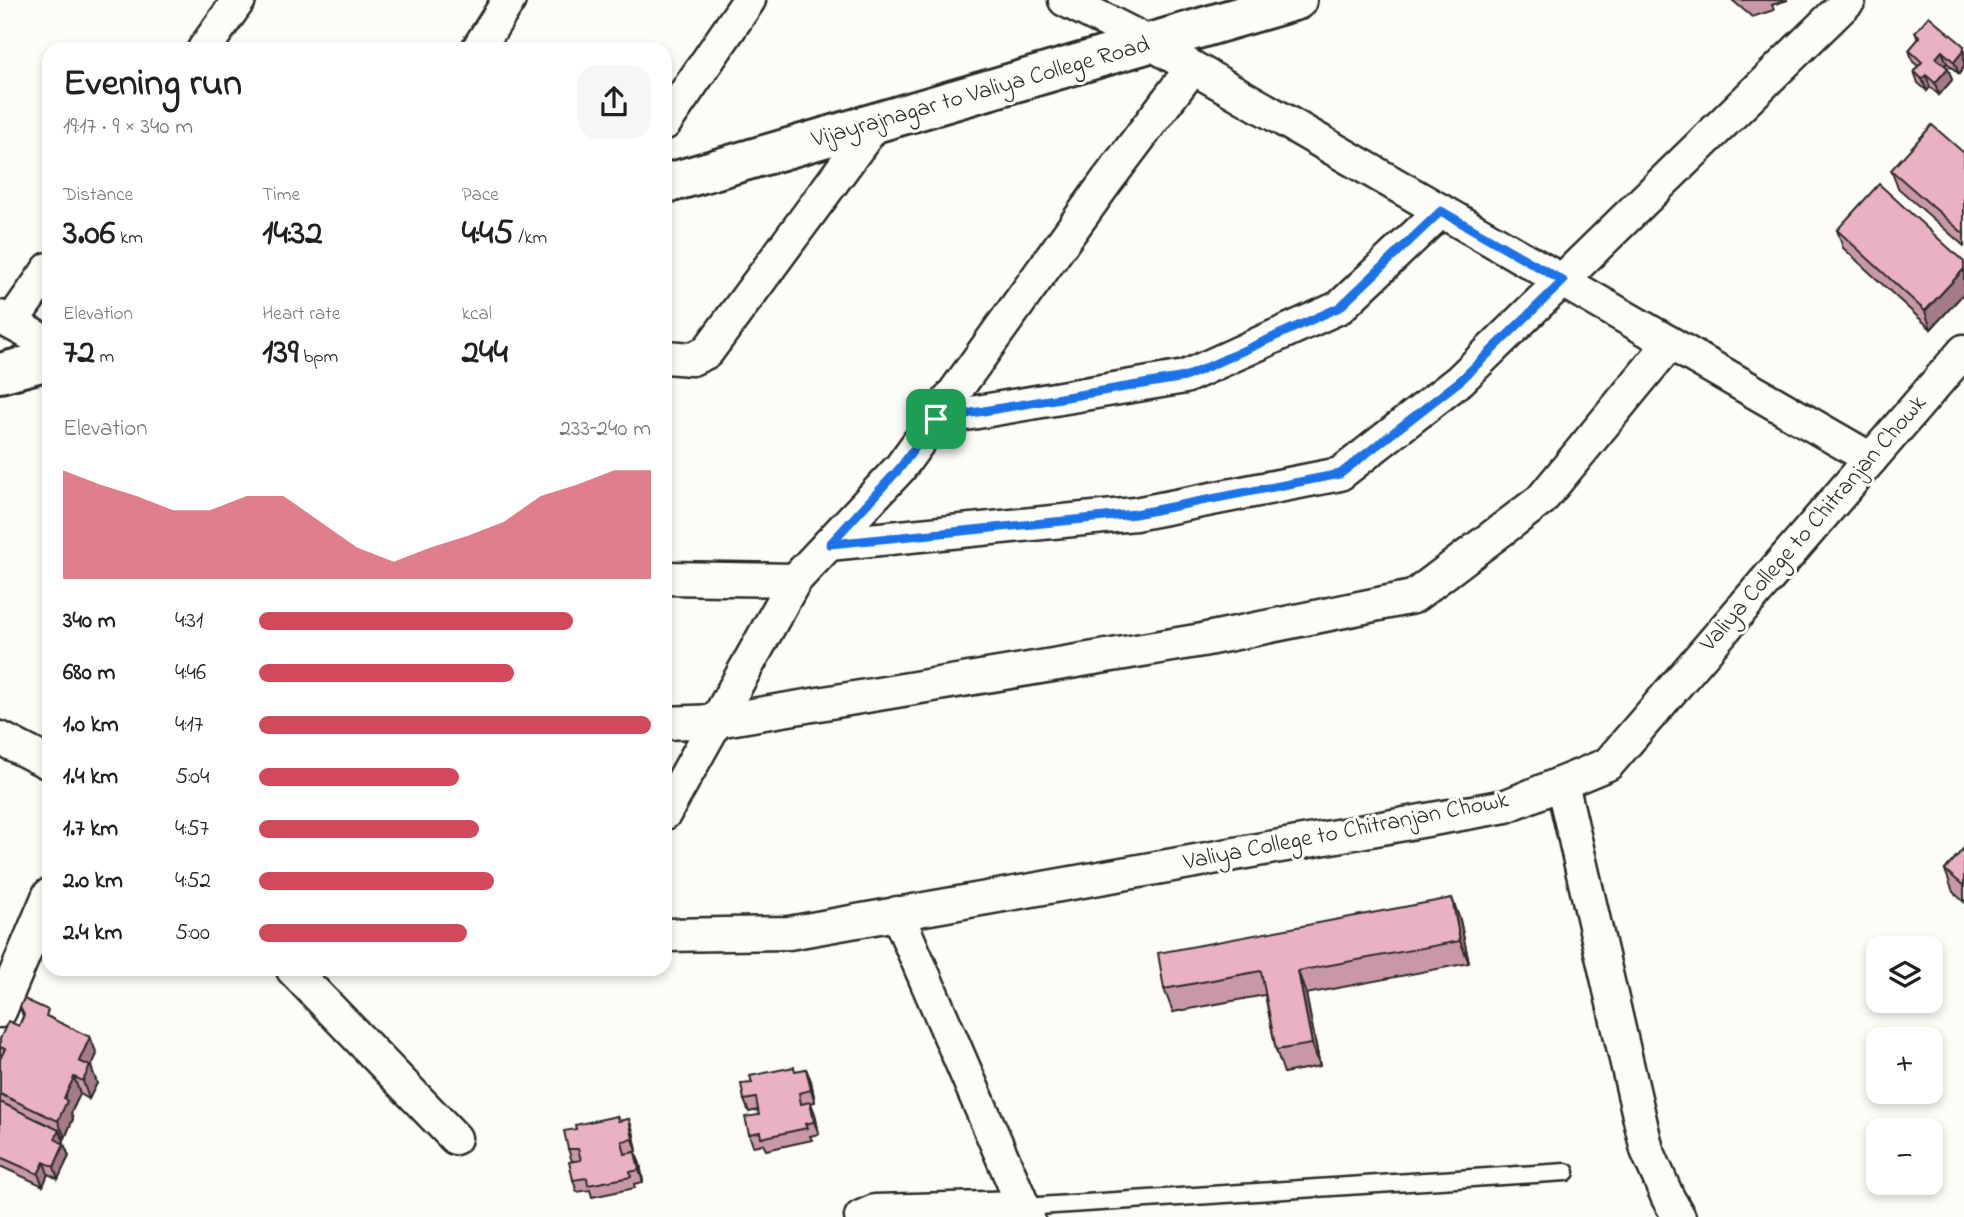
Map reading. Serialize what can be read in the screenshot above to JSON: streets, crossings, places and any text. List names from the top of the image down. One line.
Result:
{"streets":{"street":["Vijayrajnagar to Valiya College Road","Valiya College to Chitranjan Chowk"]},"page":{"heading":["Evening run","19:17 · 9 × 340 m"],"stats":[["Distance","3.06 km"],["Time","14:32"],["Pace","4:45 /km"],["Elevation","72 m"],["Heart rate","139 bpm"],["kcal","244"]],"chart":["Elevation","233–240 m"],"list":[{"name":"340 m","note":"4:31"},{"name":"680 m","note":"4:46"},{"name":"1.0 km","note":"4:17"},{"name":"1.4 km","note":"5:04"},{"name":"1.7 km","note":"4:57"},{"name":"2.0 km","note":"4:52"},{"name":"2.4 km","note":"5:00"}],"map_buttons":["+","−"]}}
